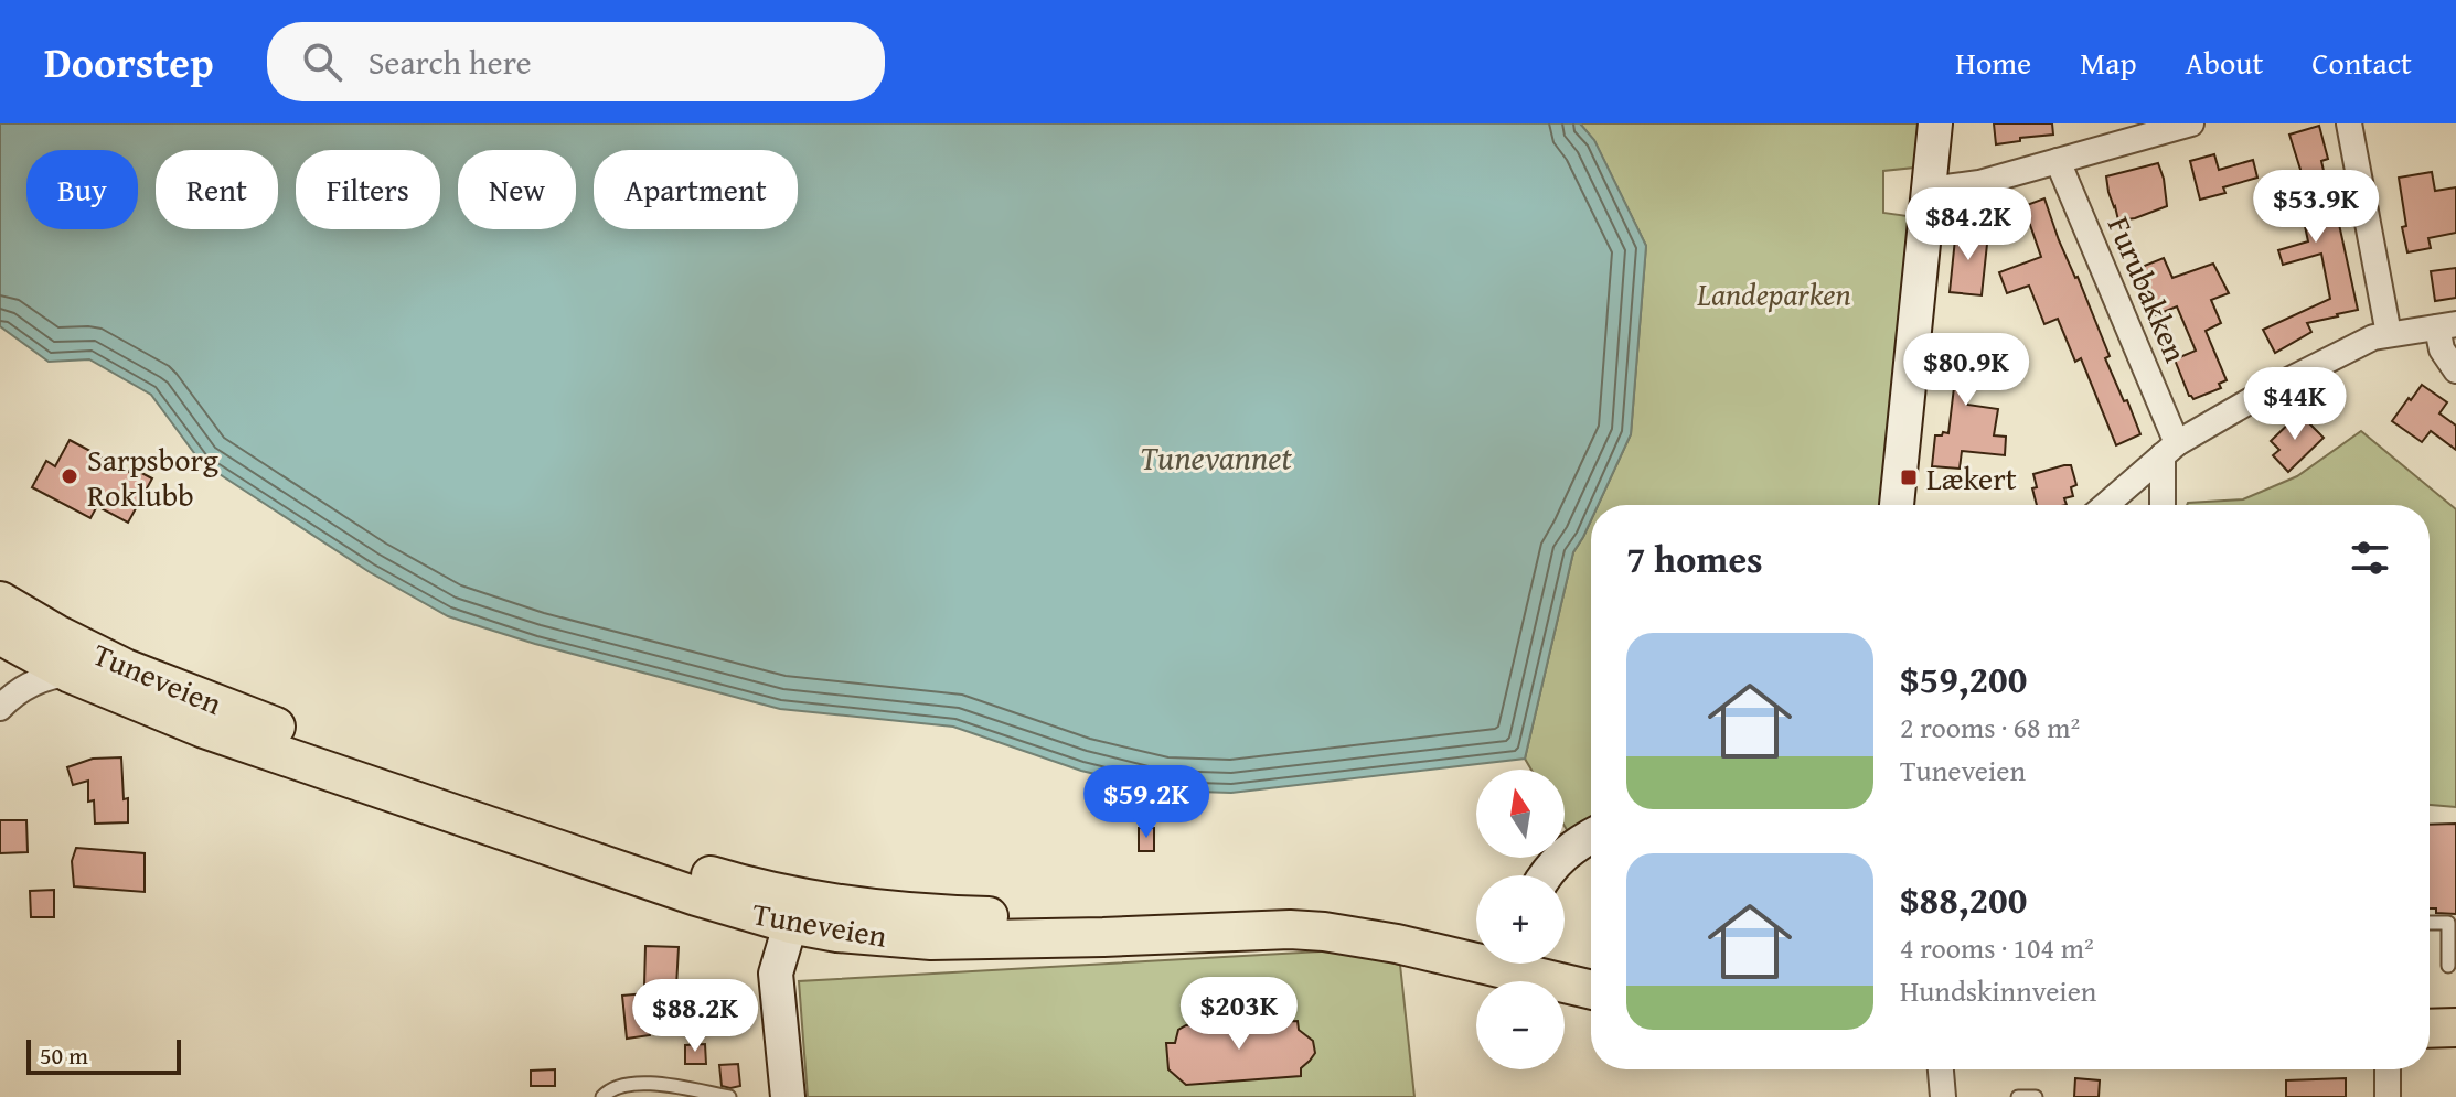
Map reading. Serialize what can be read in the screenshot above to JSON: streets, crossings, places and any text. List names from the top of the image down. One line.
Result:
{"streets":{"main road":["Tuneveien"],"street":["Furubakken"]},"water":["Tunevannet"],"parks":["Landeparken"],"places":{"other":["Sarpsborg Roklubb"],"transit":["Lækert"]},"scale_bar":"50 m","north":"top","page":{"header":"Doorstep","search":"Search here","nav":["Home","Map","About","Contact"],"chip":["Buy","Rent","Filters","New","Apartment"],"price":["$53.9K","$84.2K","$80.9K","$44K","$59.2K","$203K","$88.2K"],"heading":"7 homes","list":[{"name":"$59,200","note":"2 rooms · 68 m² · Tuneveien"},{"name":"$88,200","note":"4 rooms · 104 m² · Hundskinnveien"}],"map_buttons":["+","−"],"scale":"50 m"}}
